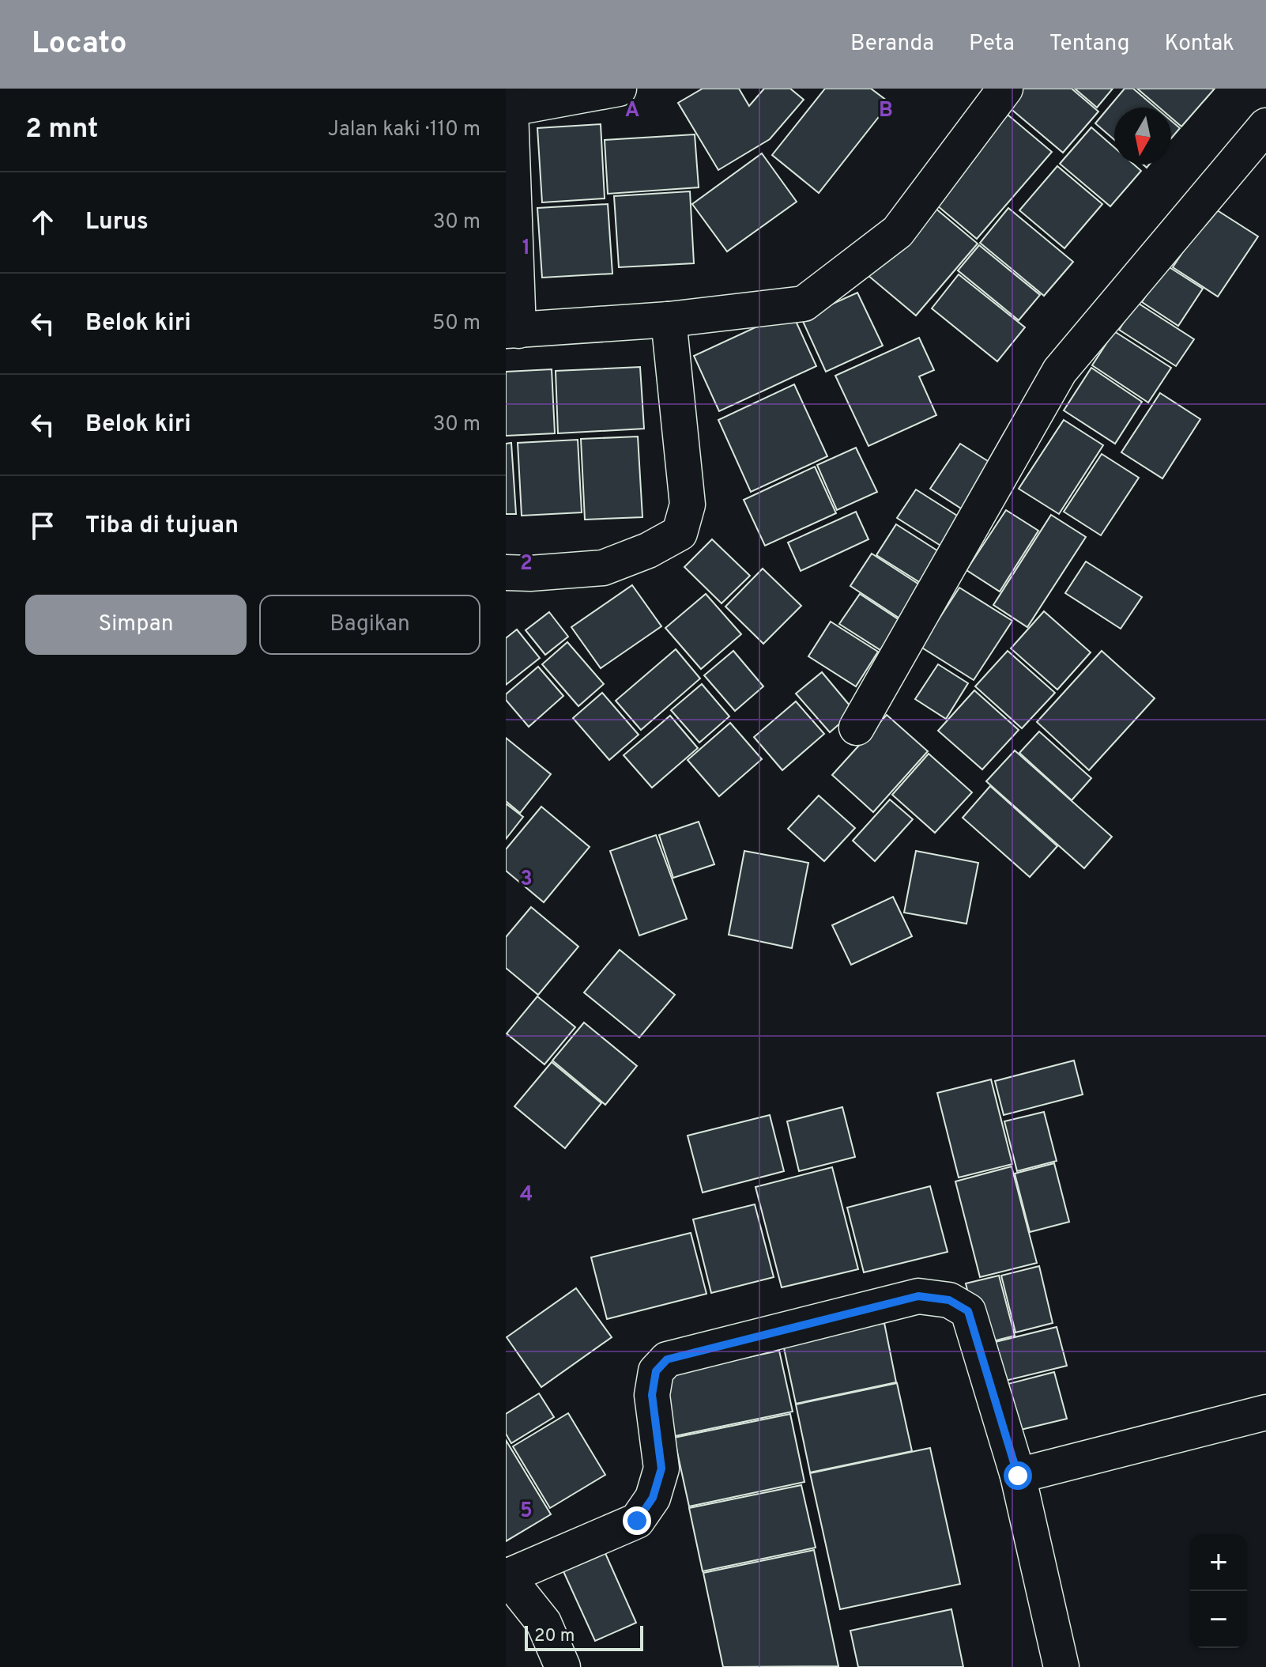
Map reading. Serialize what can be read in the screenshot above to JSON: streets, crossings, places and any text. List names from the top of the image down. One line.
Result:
{"scale_bar":"20 m","north":"bottom","page":{"header":"Locato","nav":["Beranda","Peta","Tentang","Kontak"],"heading":["2 mnt","Jalan kaki · 110 m"],"list":[["Lurus","30 m"],["Belok kiri","50 m"],["Belok kiri","30 m"],"Tiba di tujuan"],"buttons":["Simpan","Bagikan"],"map_buttons":["+","−"],"scale":"20 m"},"grid":{"columns":["A","B"],"rows":["1","2","3","4","5"]}}
